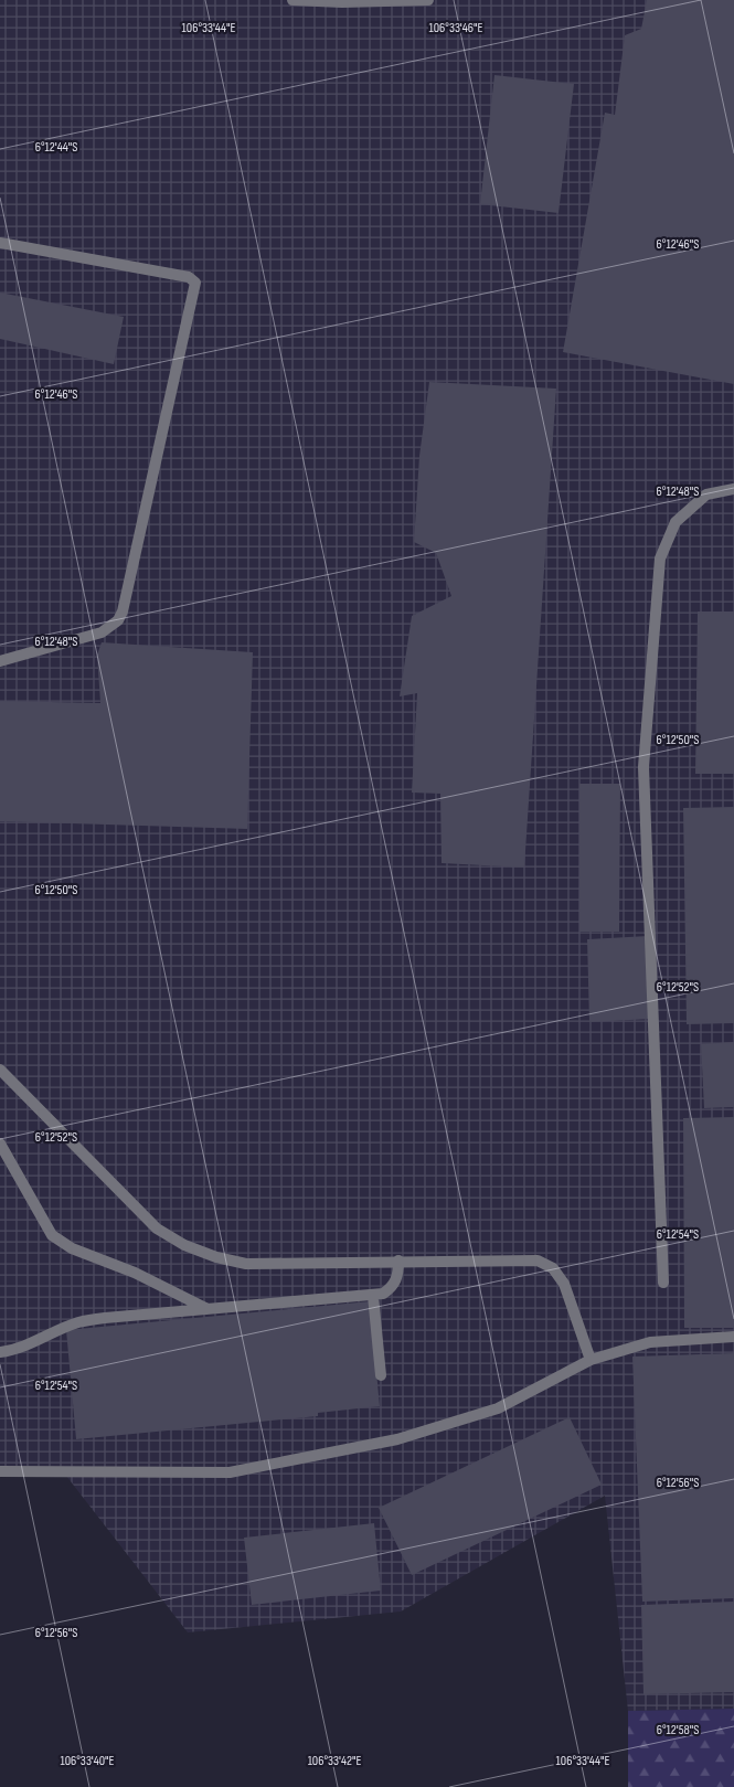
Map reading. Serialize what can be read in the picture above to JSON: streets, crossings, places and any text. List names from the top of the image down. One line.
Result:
{"coordinates":["106°33'44\"E","106°33'46\"E","6°12'44\"S","6°12'46\"S","6°12'48\"S","6°12'50\"S","6°12'52\"S","6°12'54\"S","6°12'56\"S","6°12'58\"S","106°33'40\"E","106°33'42\"E"]}
